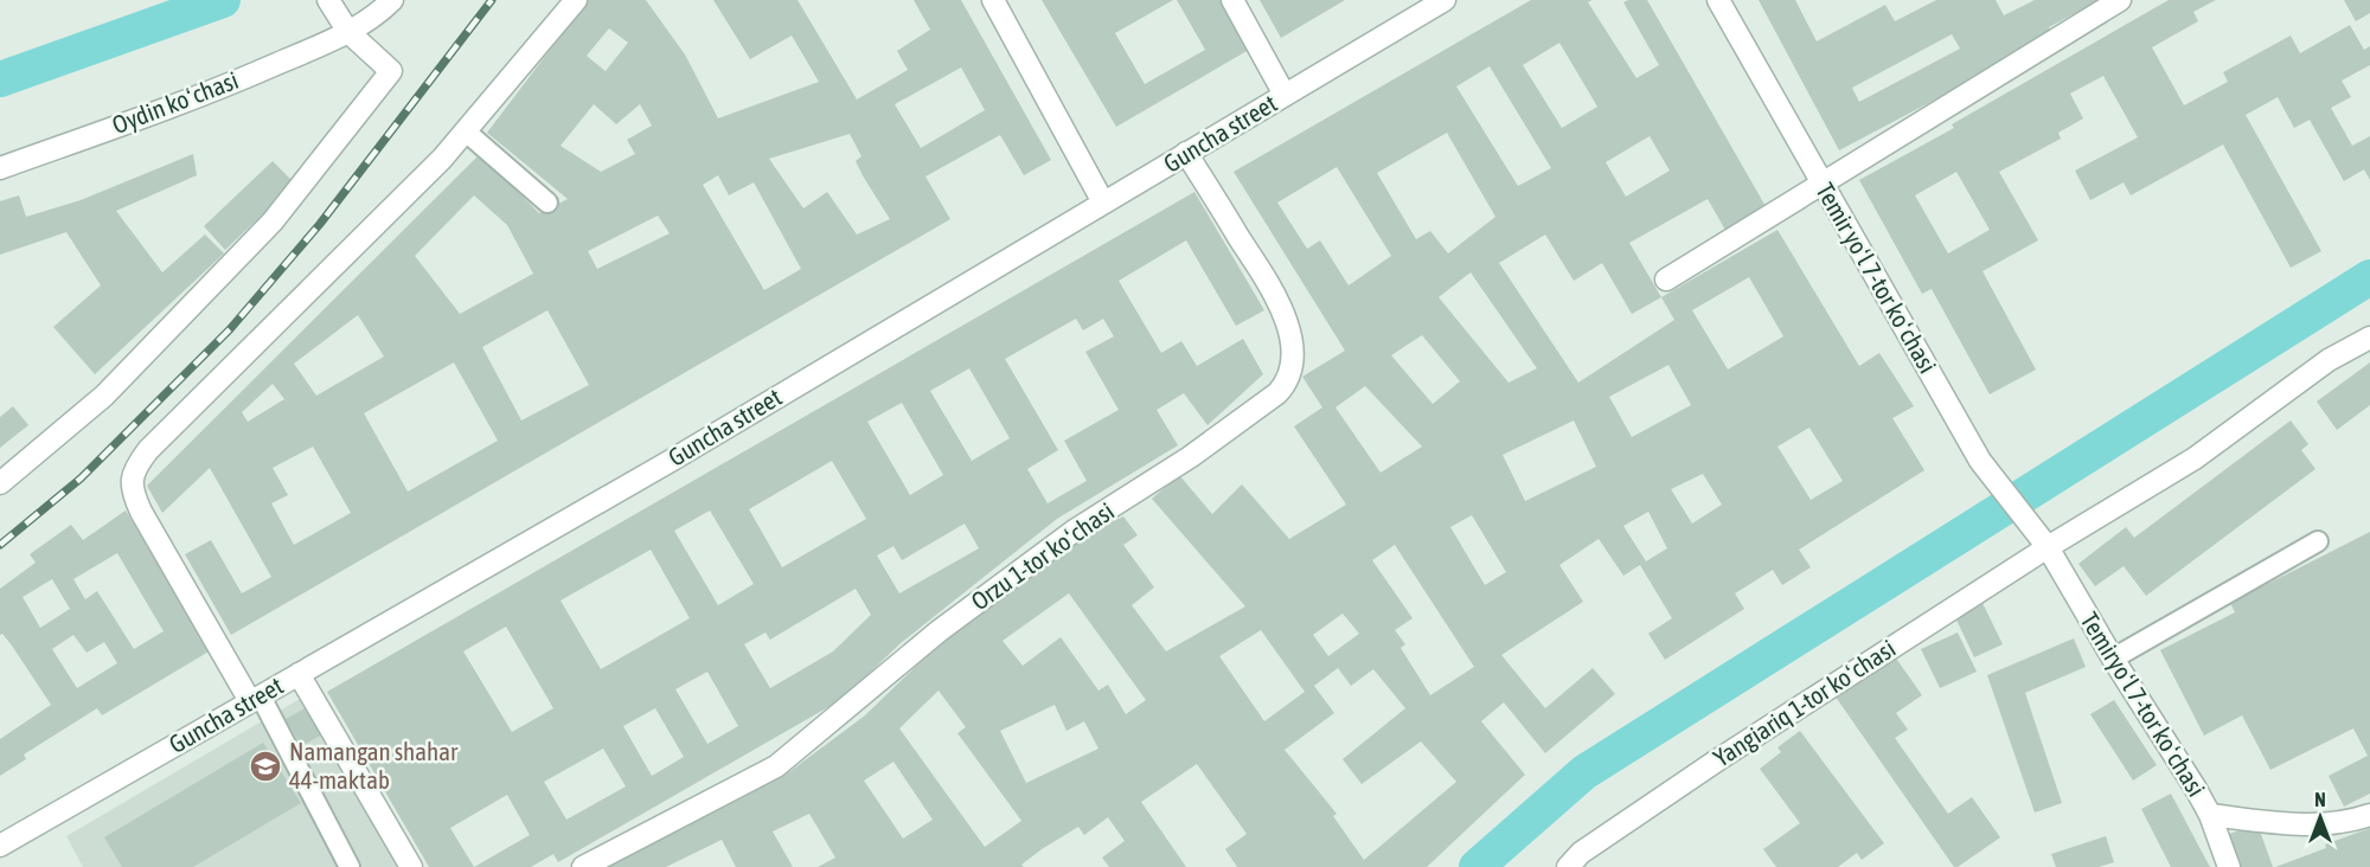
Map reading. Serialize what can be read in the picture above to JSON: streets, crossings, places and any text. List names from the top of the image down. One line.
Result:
{"streets":{"street":["Oydin koʻchasi","Guncha street","Temir yoʻl 7-tor koʻchasi","Orzu 1-tor koʻchasi","Yangiariq 1-tor koʻchasi","Temiryoʻl 7-tor koʻchasi"]},"crossings":[["Guncha street","Orzu 1-tor koʻchasi"],["Temir yoʻl 7-tor koʻchasi","Yangiariq 1-tor koʻchasi"],["Temir yoʻl 7-tor koʻchasi","Temiryoʻl 7-tor koʻchasi"],["Yangiariq 1-tor koʻchasi","Temiryoʻl 7-tor koʻchasi"]],"places":{"school or university":["Namangan shahar 44-maktab"]},"north":"top"}
